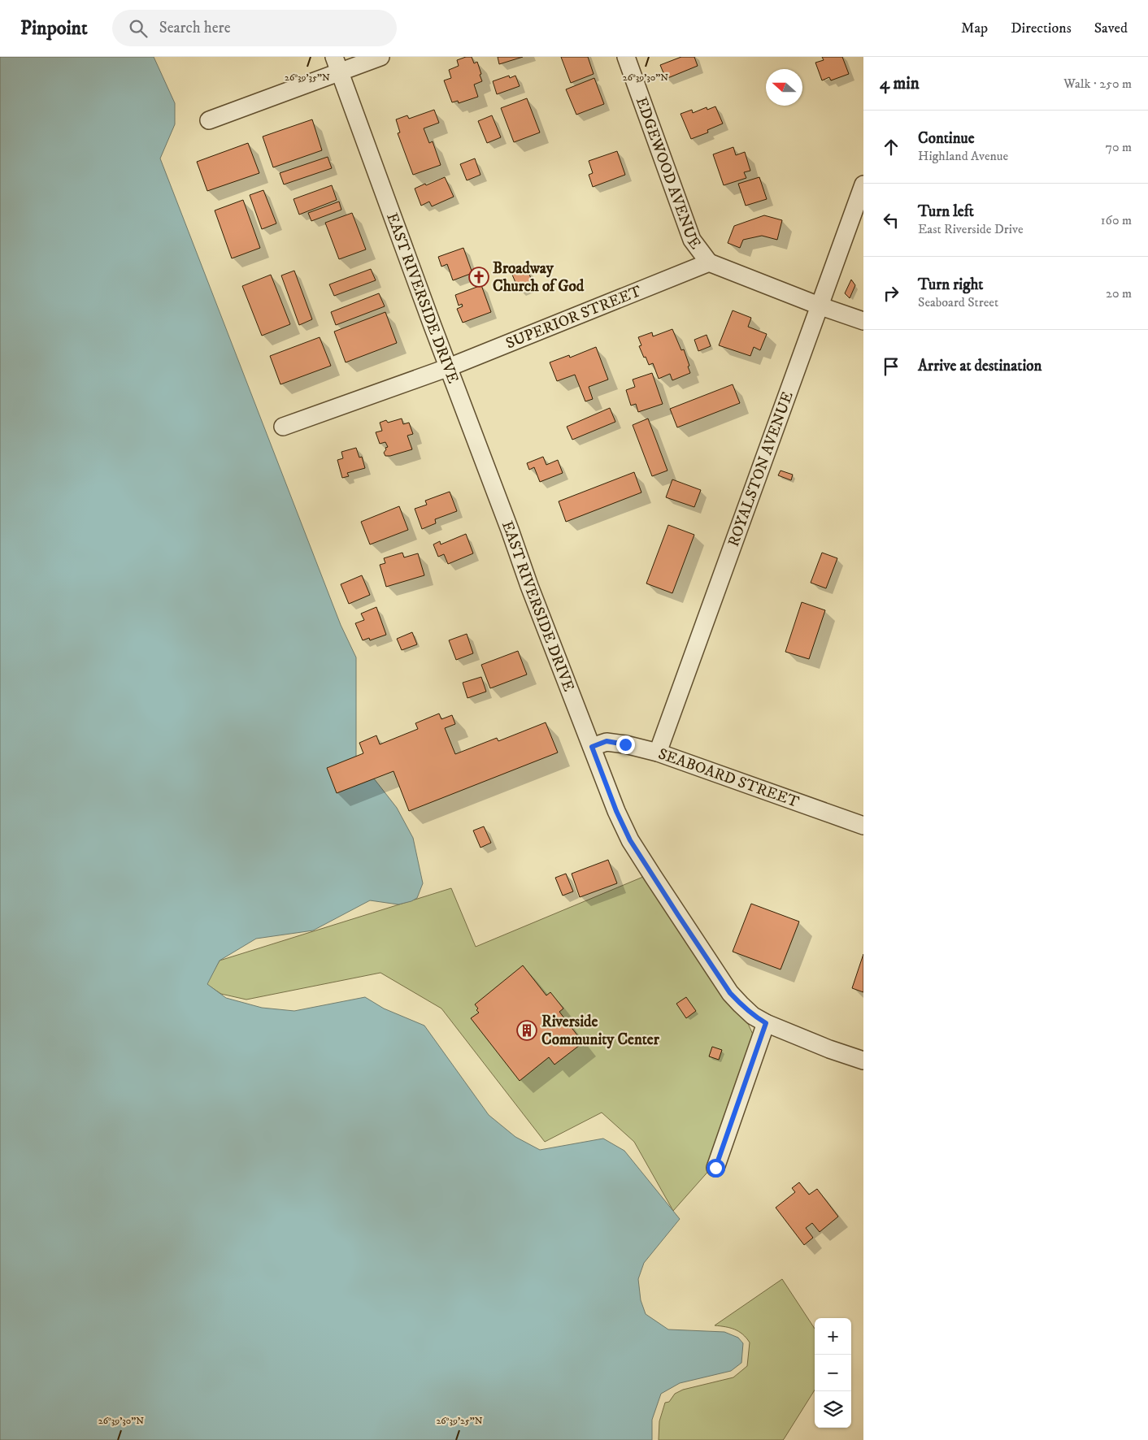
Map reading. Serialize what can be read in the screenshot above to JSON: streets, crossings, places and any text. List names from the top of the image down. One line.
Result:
{"streets":{"street":["EDGEWOOD AVENUE","EAST RIVERSIDE DRIVE","SUPERIOR STREET","ROYALSTON AVENUE","SEABOARD STREET"]},"crossings":[["EDGEWOOD AVENUE","SUPERIOR STREET"],["EAST RIVERSIDE DRIVE","SUPERIOR STREET"],["EAST RIVERSIDE DRIVE","SEABOARD STREET"],["ROYALSTON AVENUE","SEABOARD STREET"]],"places":{"church":["Broadway Church of God"],"building":["Riverside Community Center"]},"north":"left","page":{"header":"Pinpoint","search":"Search here","nav":["Map","Directions","Saved"],"heading":["4 min","Walk · 250 m"],"list":[["Continue","Highland Avenue","70 m"],["Turn left","East Riverside Drive","160 m"],["Turn right","Seaboard Street","20 m"],"Arrive at destination"],"map_buttons":["+","−"]},"coordinates":["26°39'35\"N","26°39'30\"N","26°39'25\"N"]}
